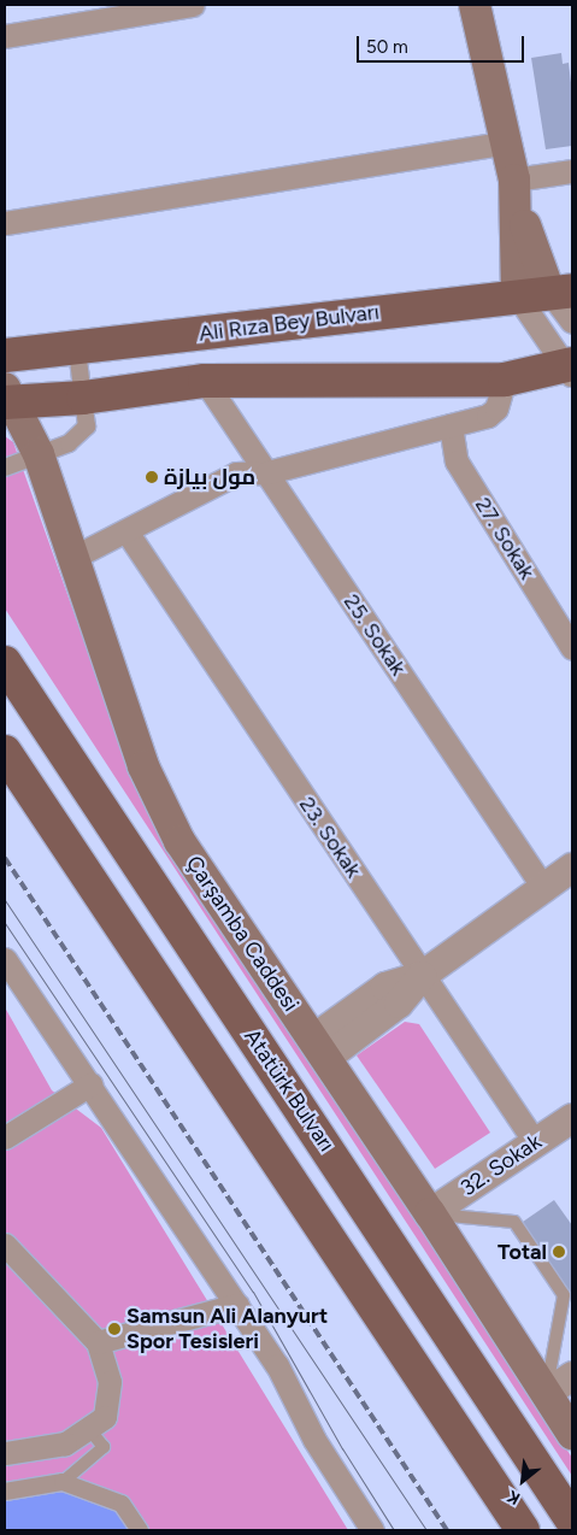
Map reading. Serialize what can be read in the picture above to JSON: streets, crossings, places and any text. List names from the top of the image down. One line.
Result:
{"streets":{"main road":["Ali Rıza Bey Bulvarı","Çarşamba Caddesi","Atatürk Bulvarı"],"street":["27. Sokak","25. Sokak","23. Sokak","32. Sokak"]},"crossings":[["23. Sokak","32. Sokak"],["Çarşamba Caddesi","32. Sokak"]],"places":["مول بيازة","Total","Samsun Ali Alanyurt Spor Tesisleri"],"scale_bar":"50 m","north":"bottom left"}
